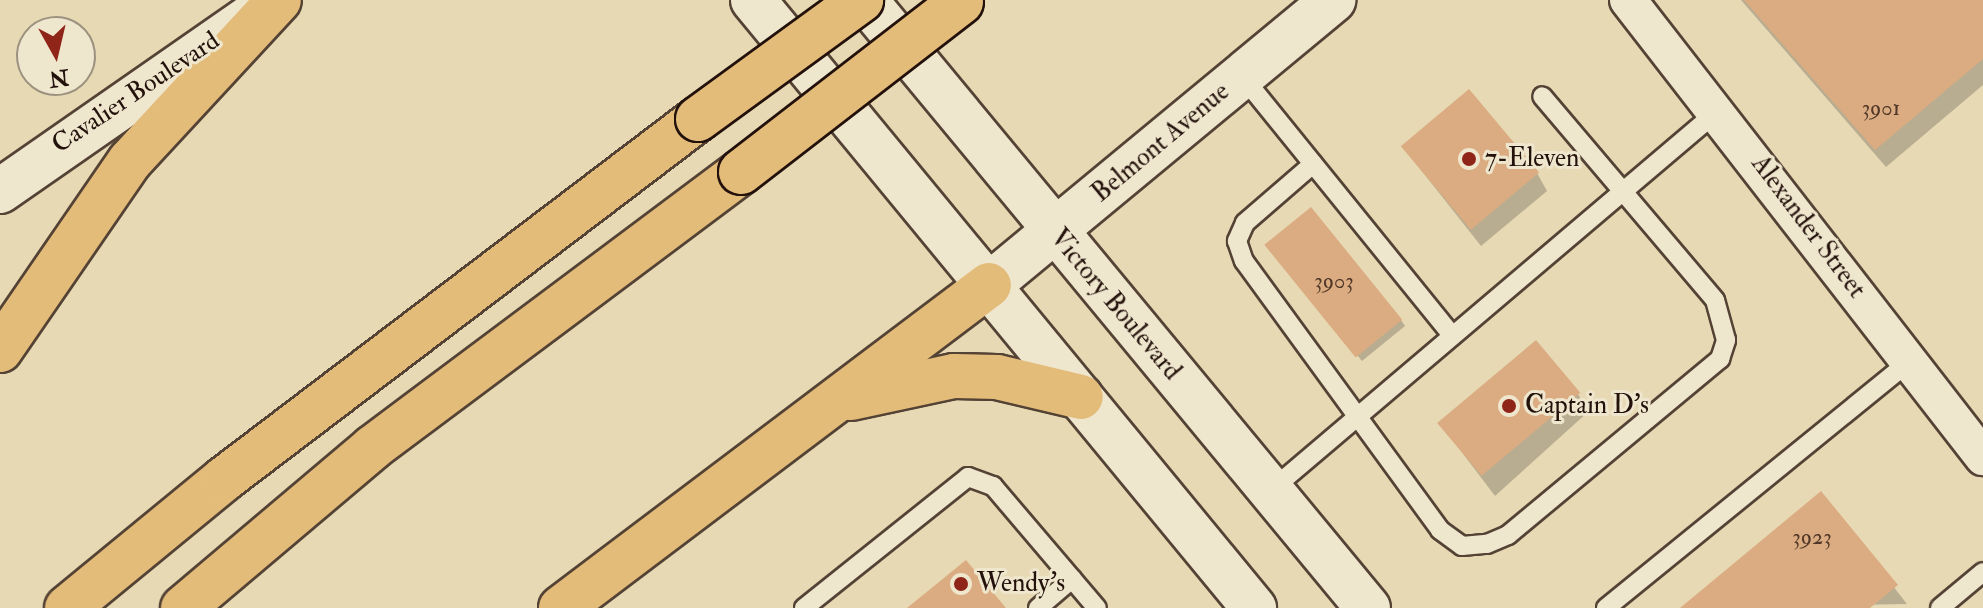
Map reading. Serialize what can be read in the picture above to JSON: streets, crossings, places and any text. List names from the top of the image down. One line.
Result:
{"streets":{"main road":["Cavalier Boulevard","Belmont Avenue","Victory Boulevard"],"street":["Alexander Street"]},"crossings":[["Belmont Avenue","Victory Boulevard"]],"places":["7-Eleven","Captain D's","Wendy's"],"house_numbers":["3901","3903","3923"],"north":"bottom"}
